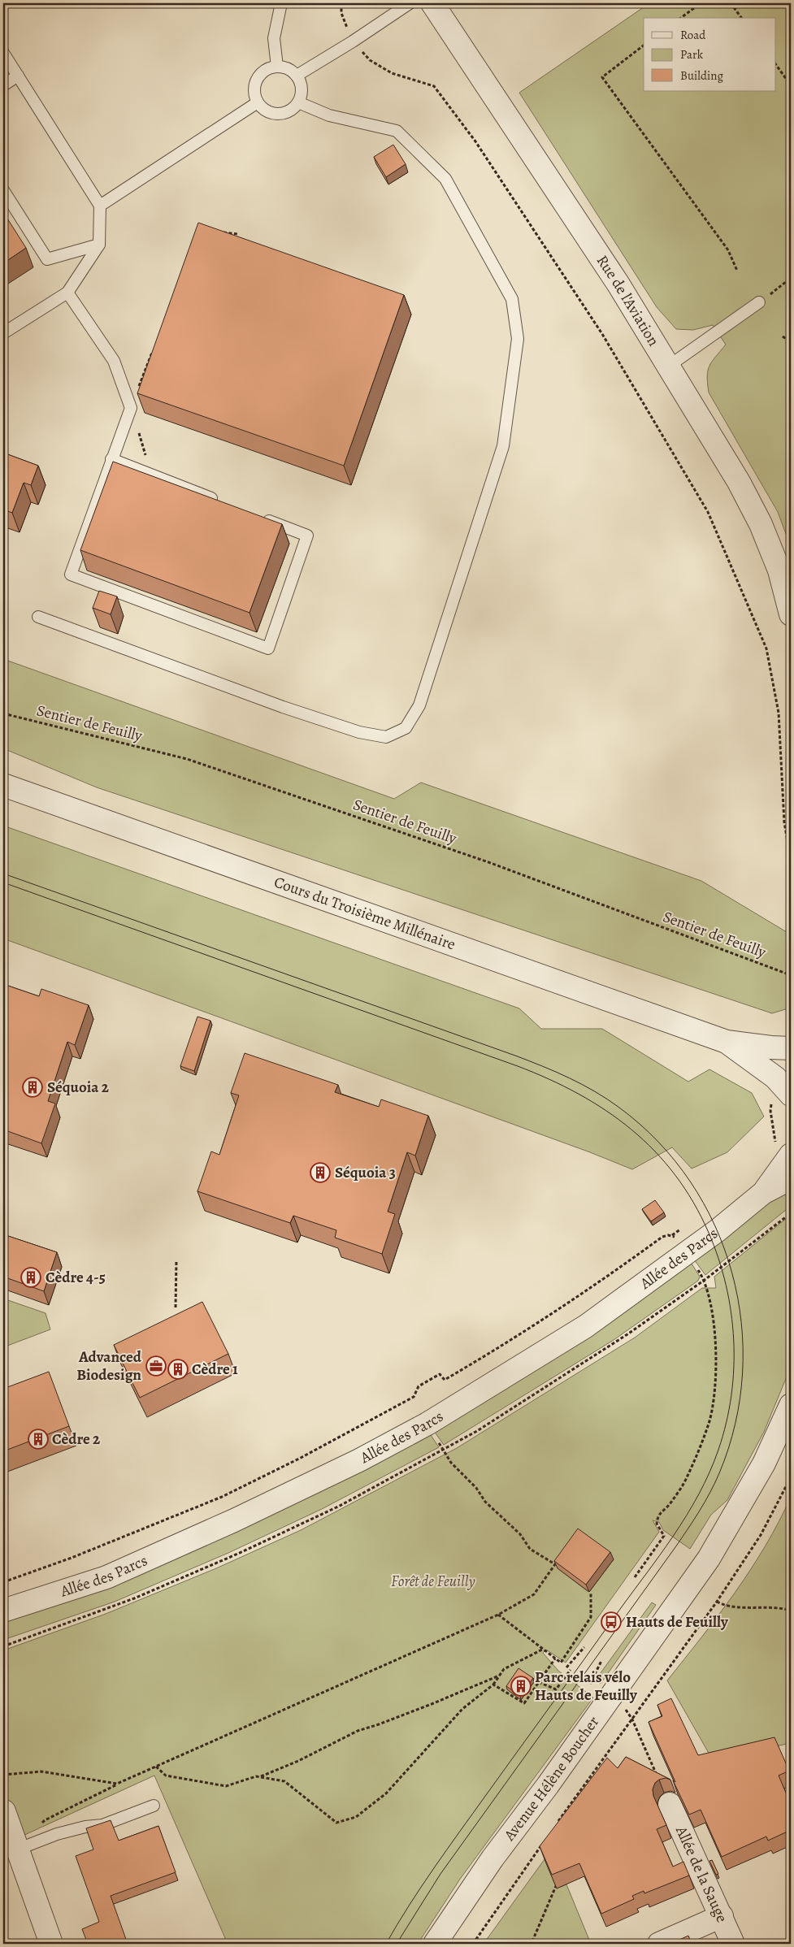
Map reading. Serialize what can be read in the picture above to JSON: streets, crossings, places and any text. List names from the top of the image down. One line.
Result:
{"streets":{"street":["Rue de l'Aviation","Cours du Troisième Millénaire","Allée des Parcs","Avenue Hélène Boucher","Allée de la Sauge"],"path":["Sentier de Feuilly"]},"parks":["Forêt de Feuilly"],"places":{"building":["Séquoia 2","Séquoia 3","Cèdre 4-5","Cèdre 1","Cèdre 2","Parc relais vélo Hauts de Feuilly"],"office":["Advanced Biodesign"],"bus stop":["Hauts de Feuilly"]},"legend":["Road","Park","Building"]}
